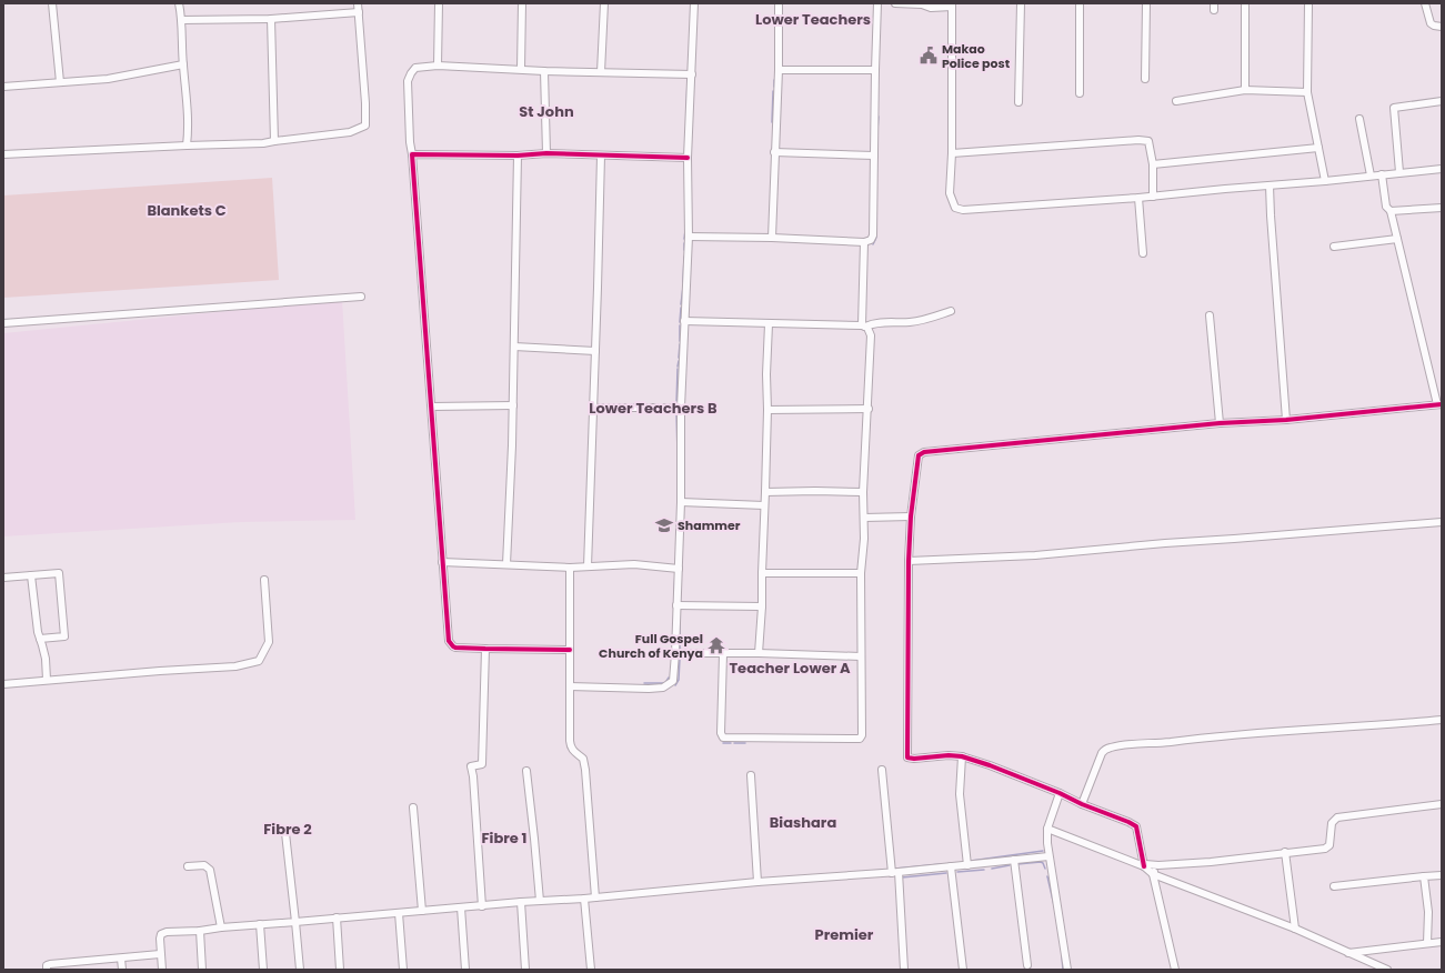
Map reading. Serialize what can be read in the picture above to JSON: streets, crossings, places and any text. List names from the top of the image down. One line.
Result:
{"districts":["Lower Teachers","St John","Blankets C","Lower Teachers B","Teacher Lower A","Biashara","Fibre 2","Fibre 1","Premier"],"places":{"public building":["Makao Police post"],"school or university":["Shammer"],"temple":["Full Gospel Church of Kenya"]}}
